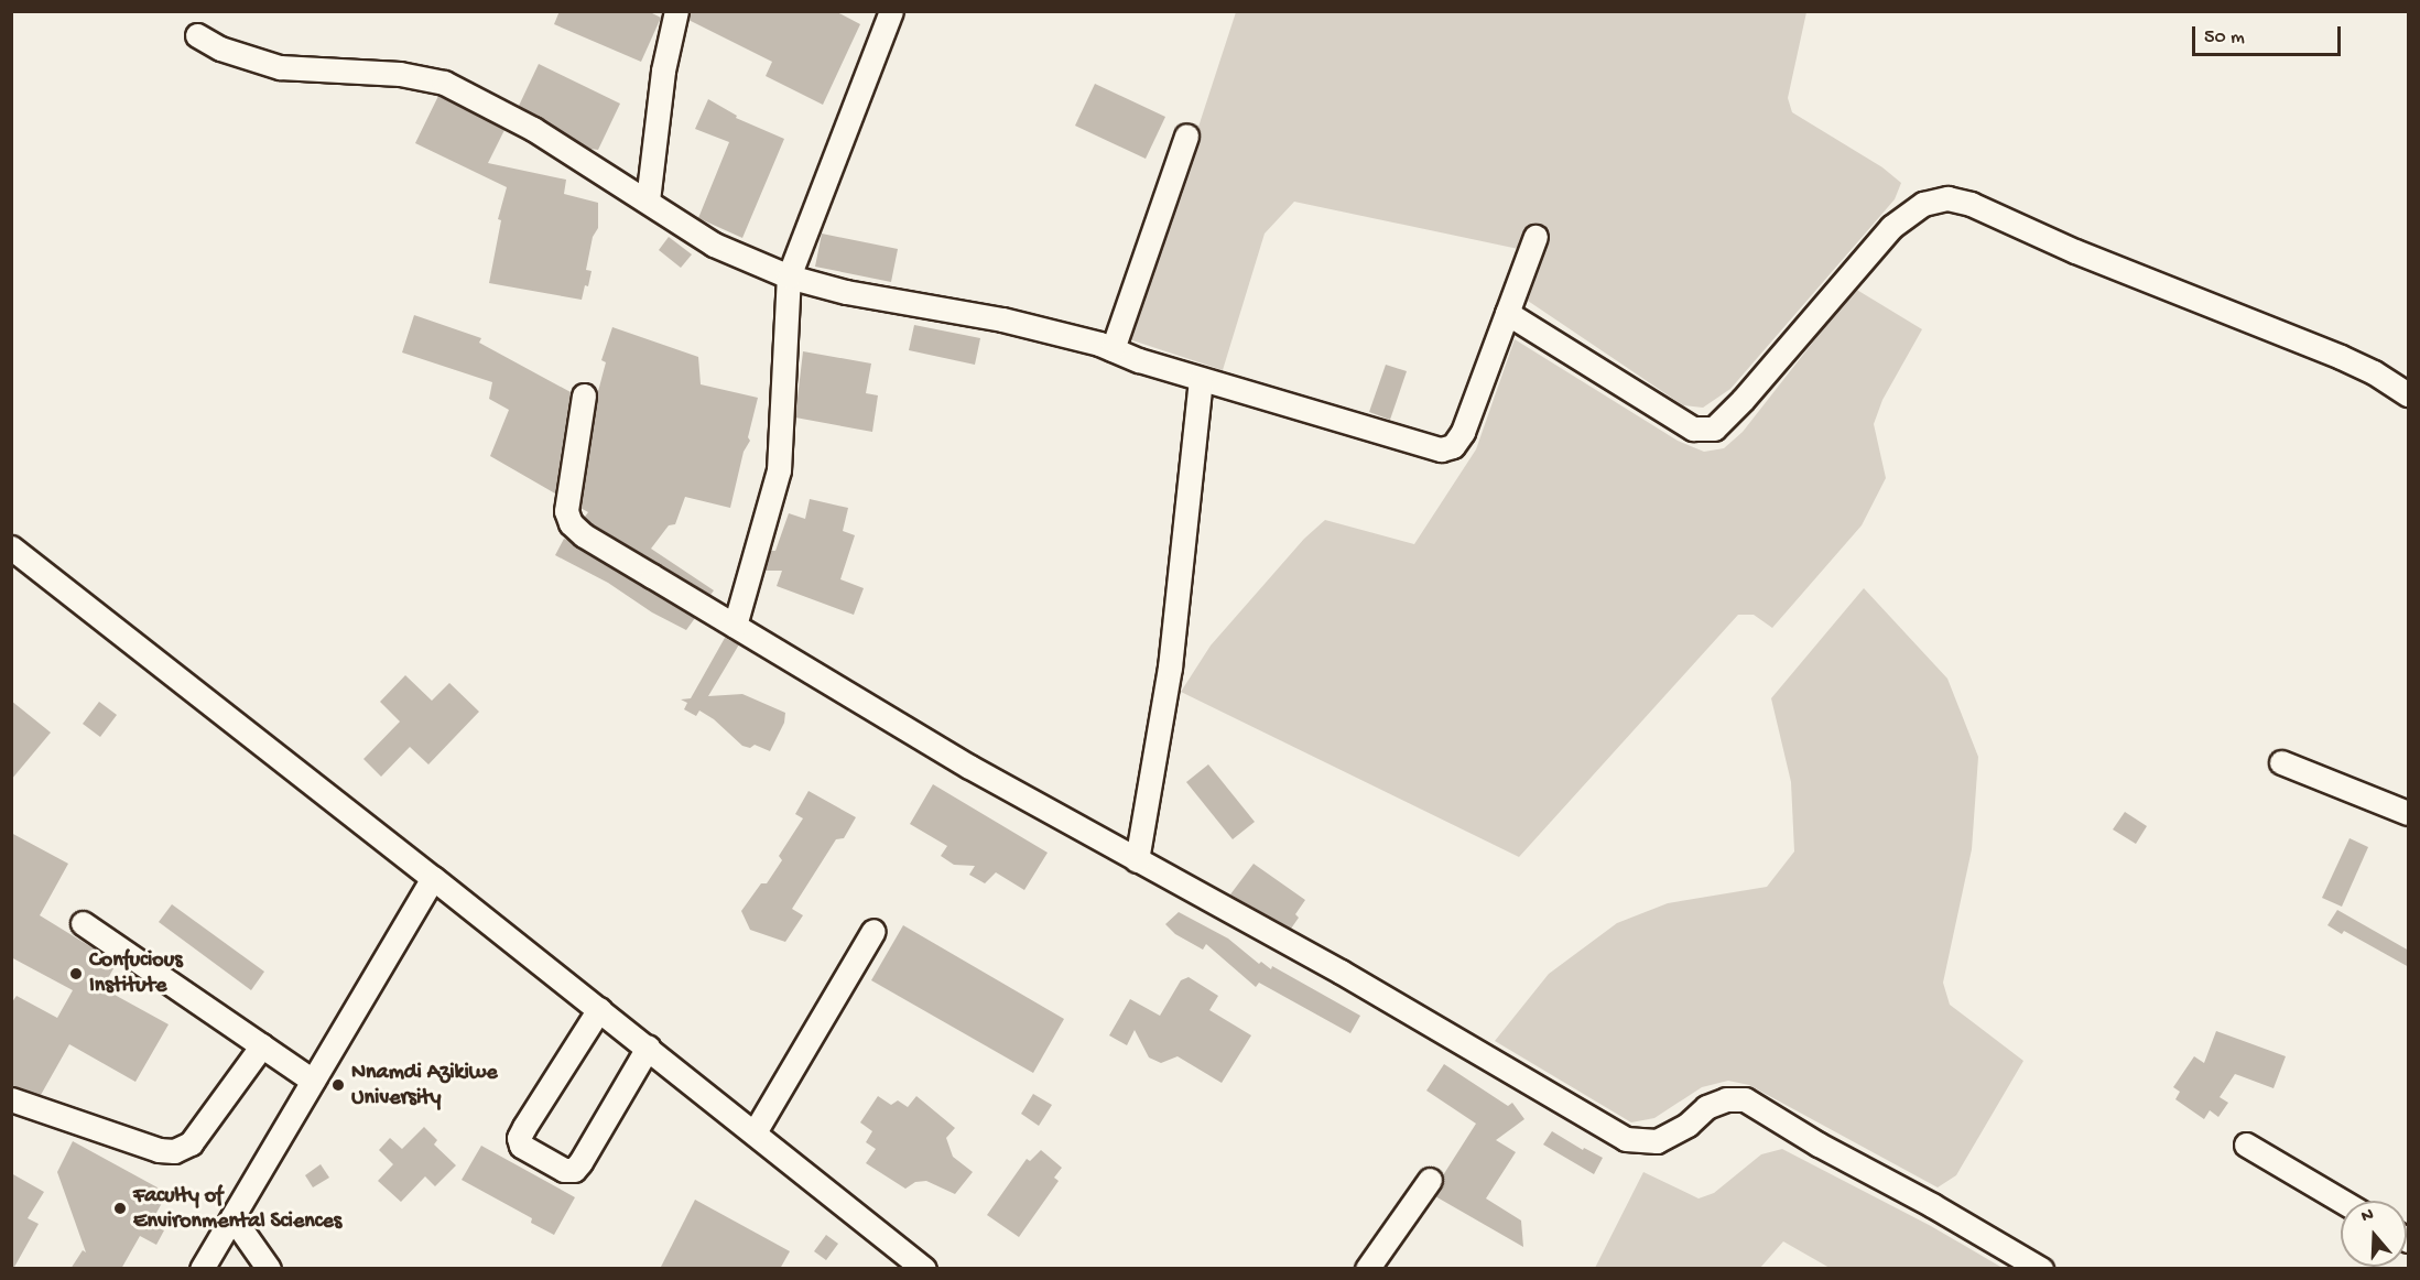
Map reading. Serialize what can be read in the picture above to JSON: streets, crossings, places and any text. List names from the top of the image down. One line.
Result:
{"places":["Confucious Institute","Nnamdi Azikiwe University","Faculty of Environmental Sciences"],"scale_bar":"50 m","north":"top"}
